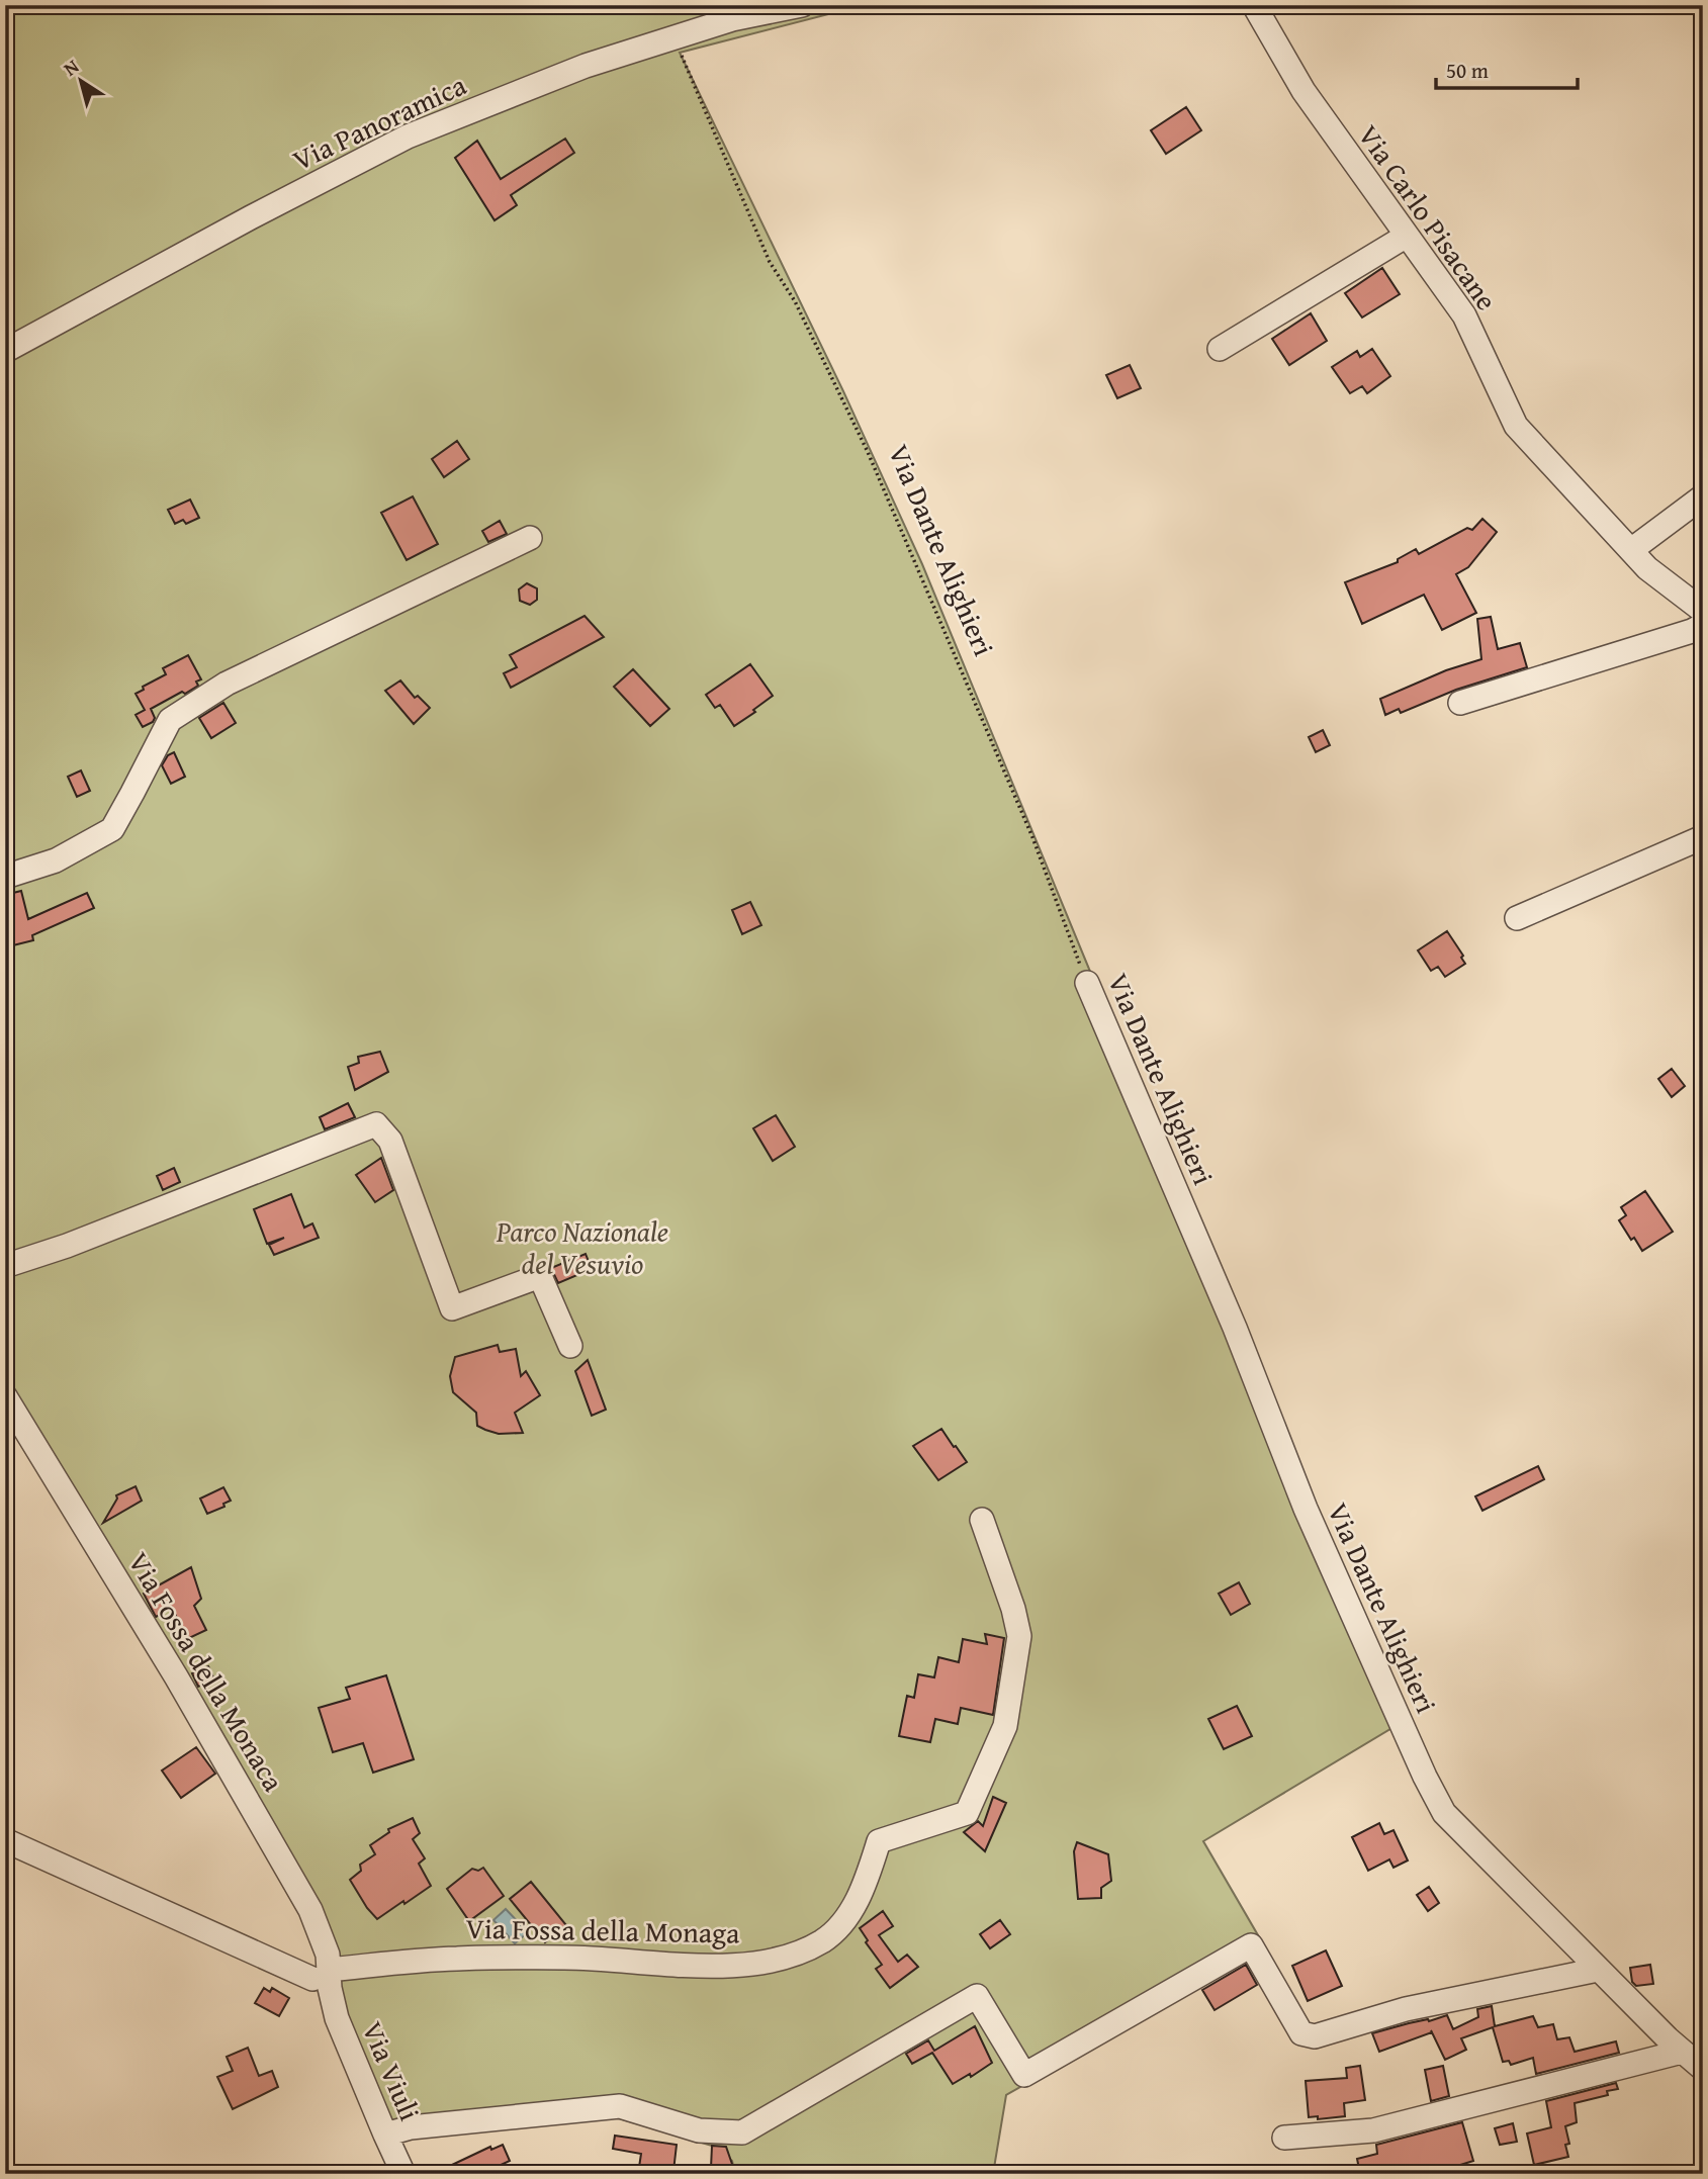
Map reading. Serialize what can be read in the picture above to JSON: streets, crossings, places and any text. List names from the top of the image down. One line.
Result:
{"streets":{"street":["Via Panoramica","Via Carlo Pisacane","Via Dante Alighieri","Via Fossa della Monaca","Via Fossa della Monaga","Via Viuli"]},"crossings":[["Via Panoramica","Via Dante Alighieri"],["Via Fossa della Monaca","Via Fossa della Monaga"],["Via Fossa della Monaca","Via Viuli"],["Via Fossa della Monaga","Via Viuli"]],"parks":["Parco Nazionale del Vesuvio"],"scale_bar":"50 m","north":"top left"}
